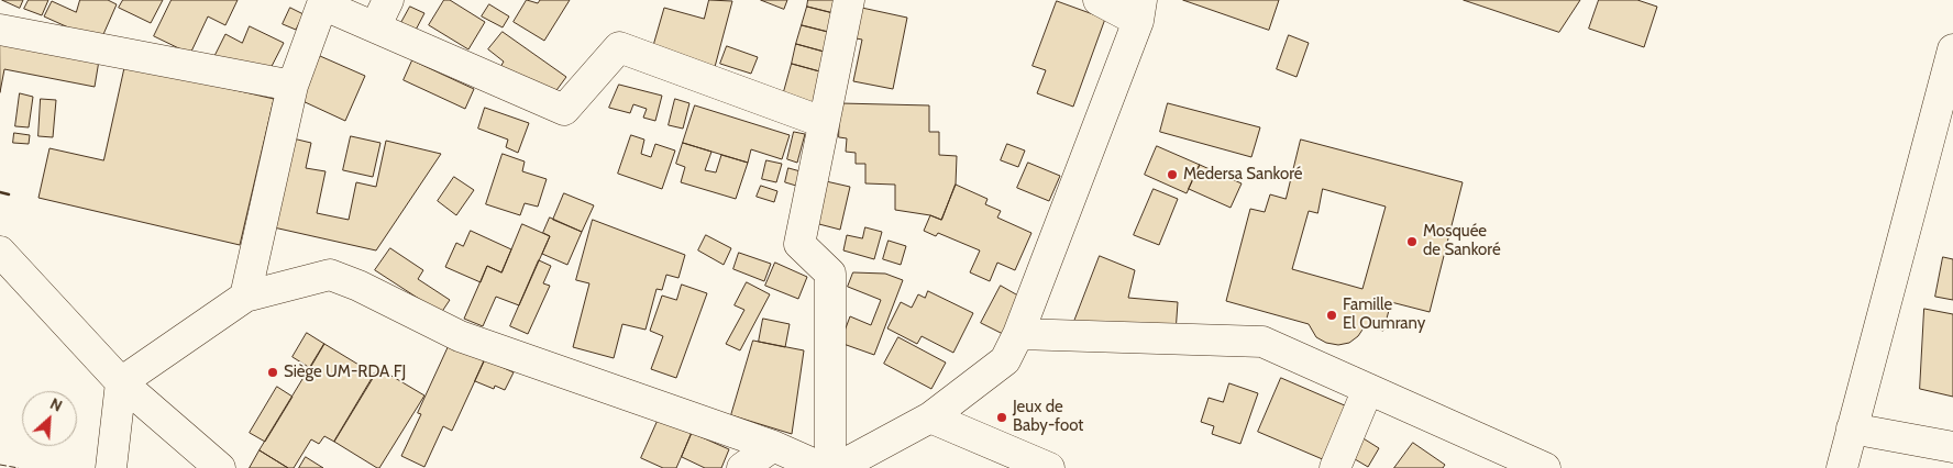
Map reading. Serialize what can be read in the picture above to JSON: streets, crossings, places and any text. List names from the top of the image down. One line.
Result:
{"places":["Medersa Sankoré","Mosquée de Sankoré","Famille El Oumrany","Siège UM-RDA FJ","Jeux de Baby-foot"],"north":"top right"}
